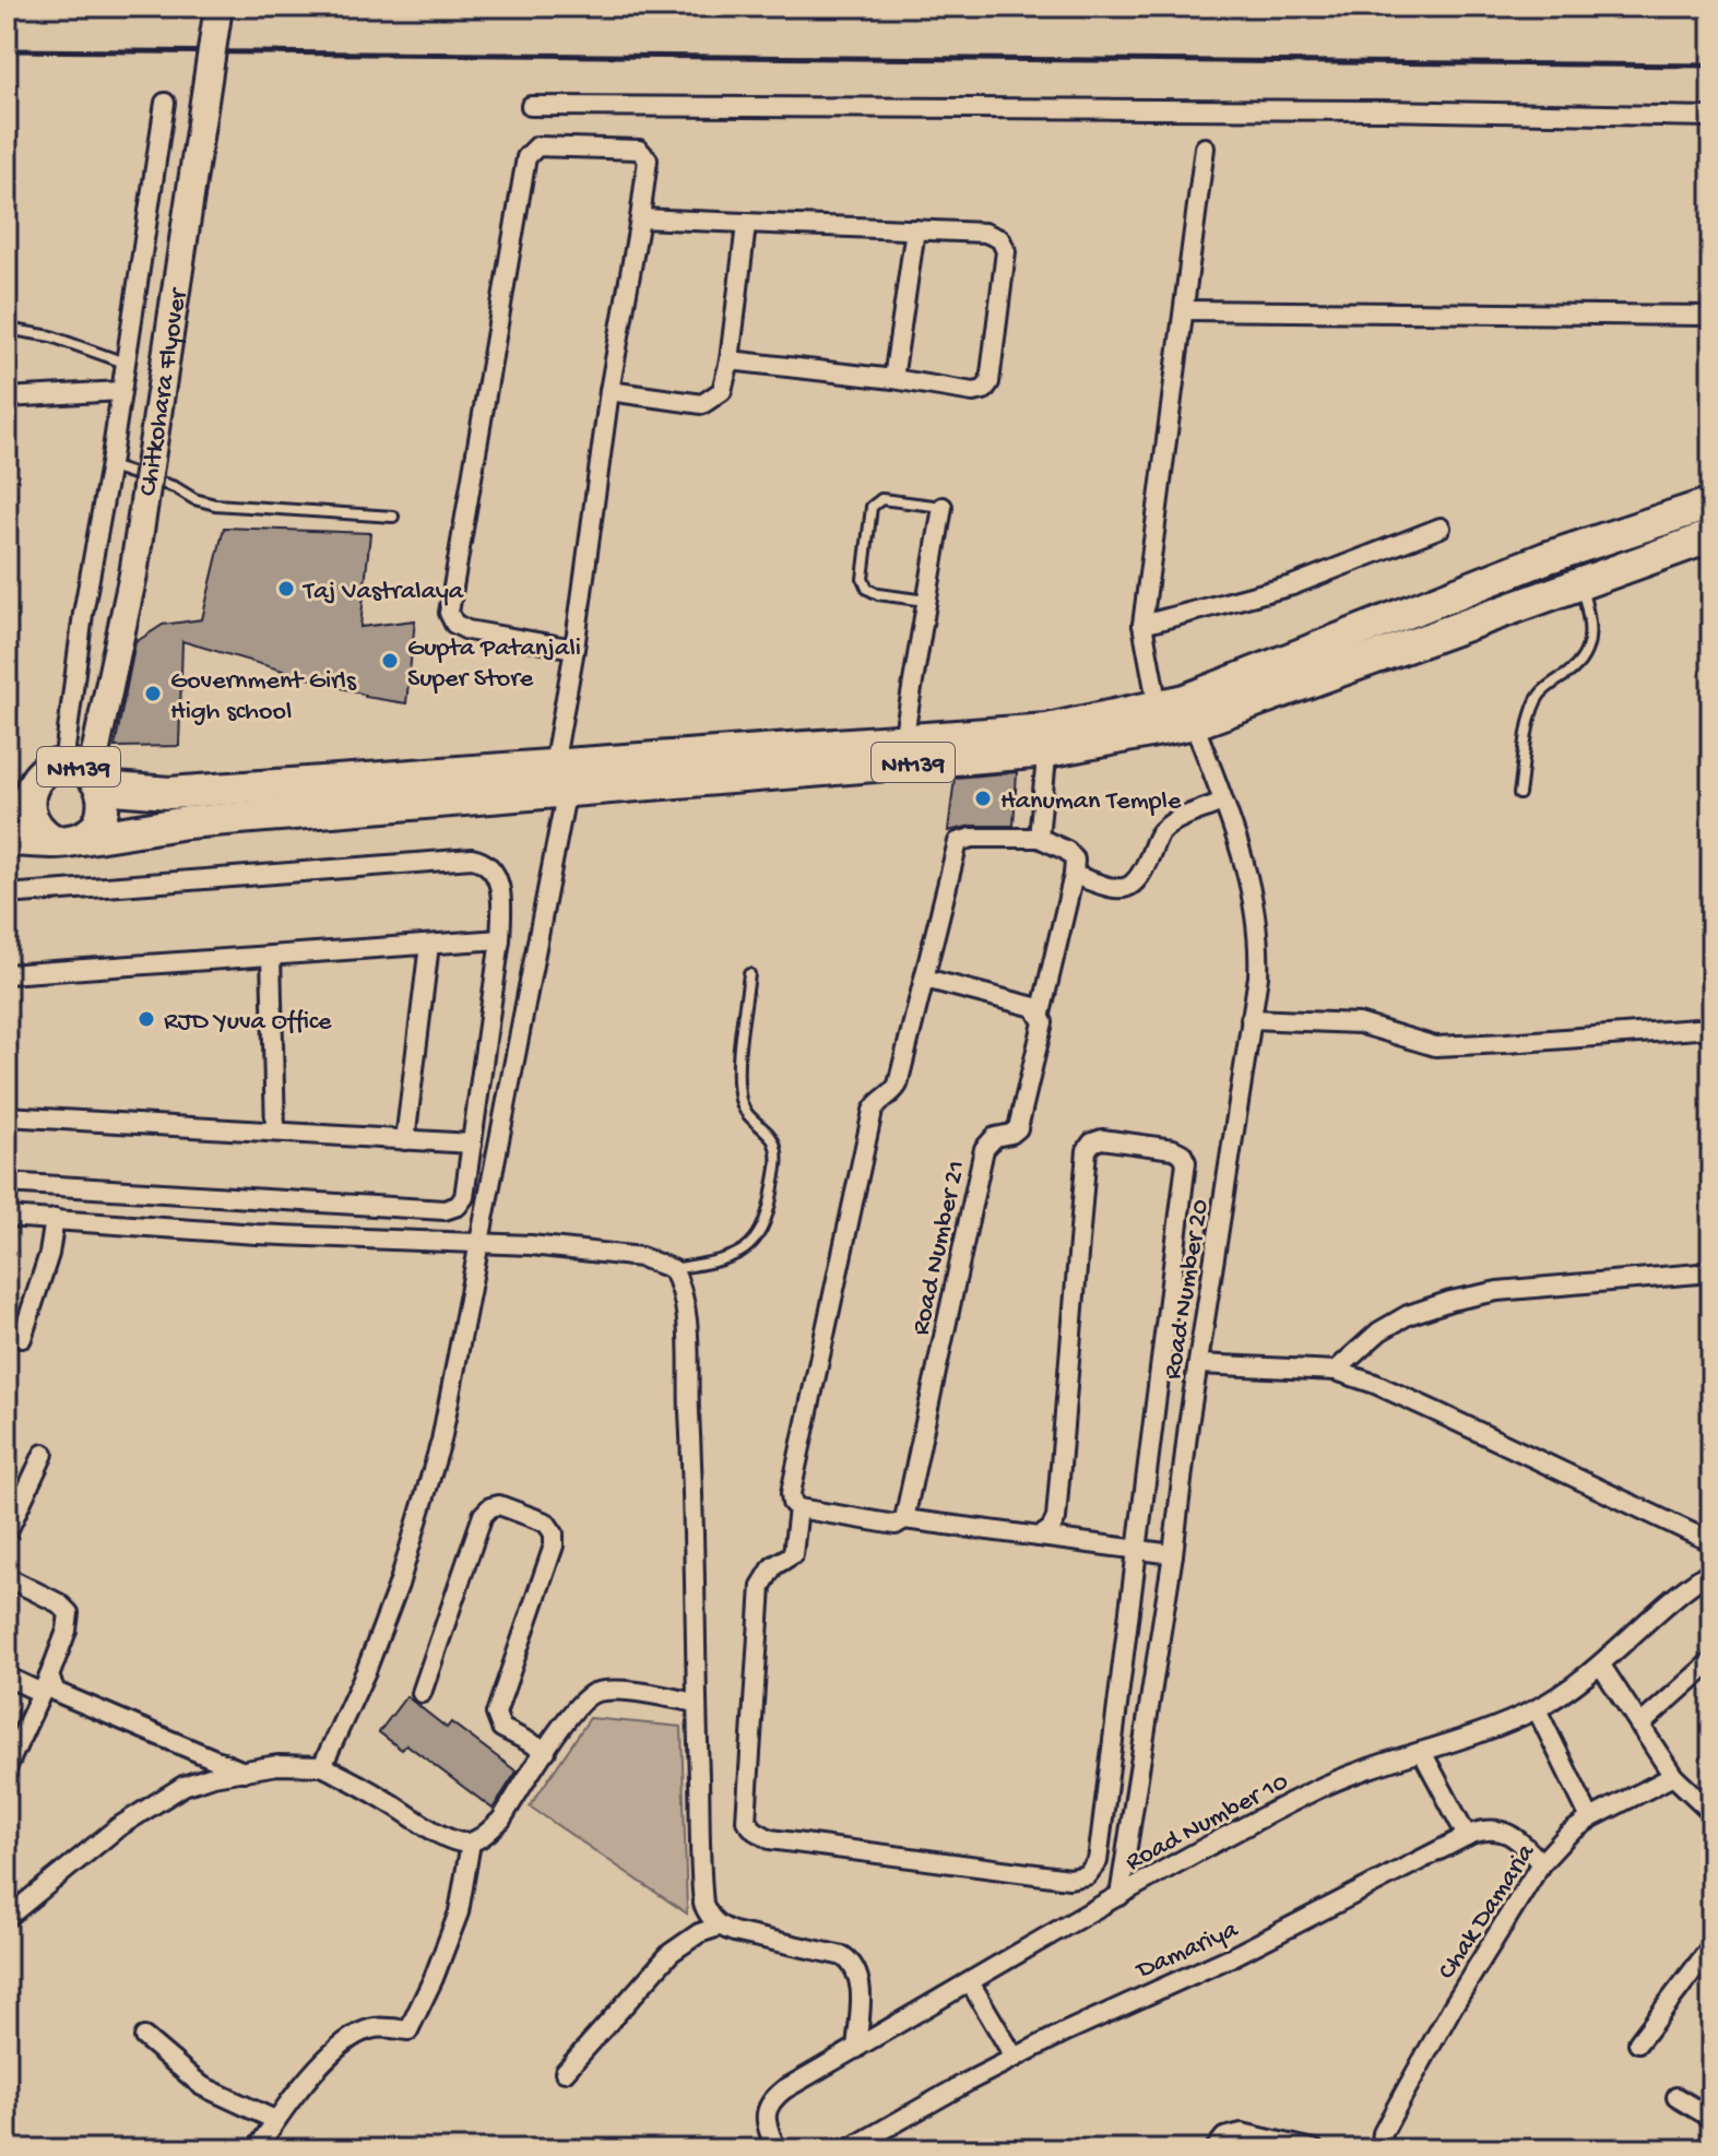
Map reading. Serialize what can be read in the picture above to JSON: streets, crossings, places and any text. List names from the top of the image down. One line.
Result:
{"streets":{"highway":["NH139"],"main road":["Chitkohara Flyover"],"street":["Road Number 21","Road Number 20","Road Number 10","Chak Damaria","Damariya"]},"crossings":[["Chitkohara Flyover","NH139"],["NH139","Road Number 20"],["Road Number 20","Road Number 10"],["Chak Damaria","Damariya"]],"places":["Taj Vastralaya","Gupta Patanjali Super Store","Government Girls High school","Hanuman Temple","RJD Yuva Office"]}
